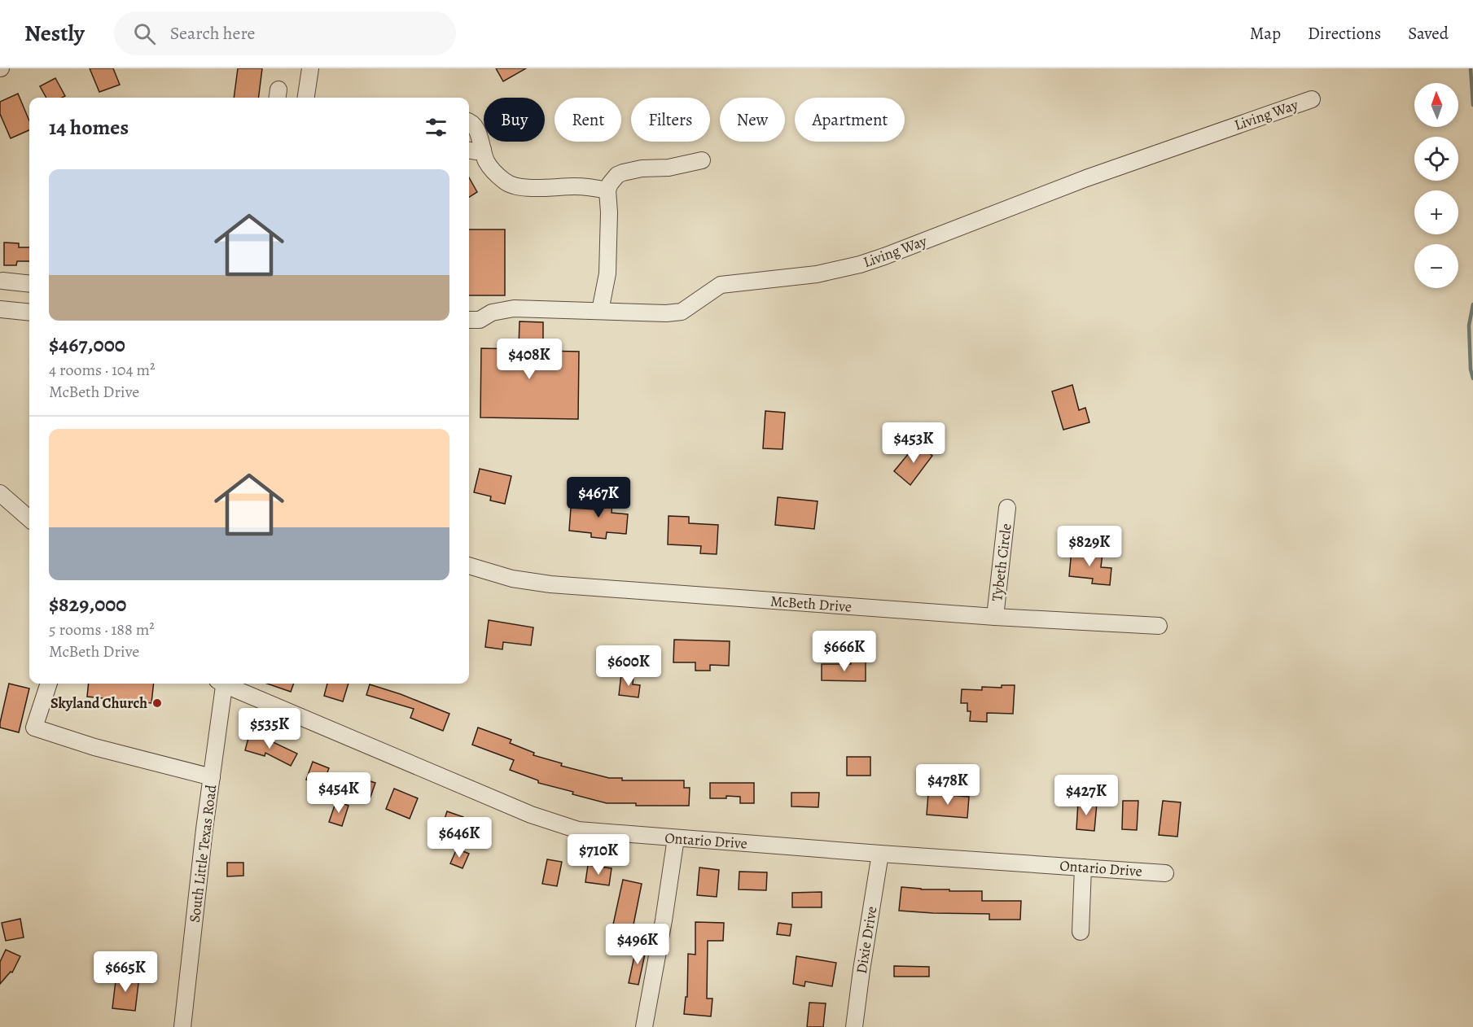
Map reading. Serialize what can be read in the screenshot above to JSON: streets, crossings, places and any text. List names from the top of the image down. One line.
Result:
{"streets":{"street":["Living Way","Tybeth Circle","McBeth Drive","Ontario Drive","South Little Texas Road","Dixie Drive"]},"crossings":[["Tybeth Circle","McBeth Drive"],["Ontario Drive","Dixie Drive"]],"places":["Skyland Church"],"north":"top","page":{"header":"Nestly","search":"Search here","nav":["Map","Directions","Saved"],"map_buttons":["+","−"],"chip":["Buy","Rent","Filters","New","Apartment"],"heading":"14 homes","list":[{"name":"$467,000","note":"4 rooms · 104 m² · McBeth Drive"},{"name":"$829,000","note":"5 rooms · 188 m² · McBeth Drive"}],"price":["$408K","$453K","$467K","$829K","$666K","$600K","$535K","$478K","$454K","$427K","$646K","$710K","$496K","$665K"]}}
